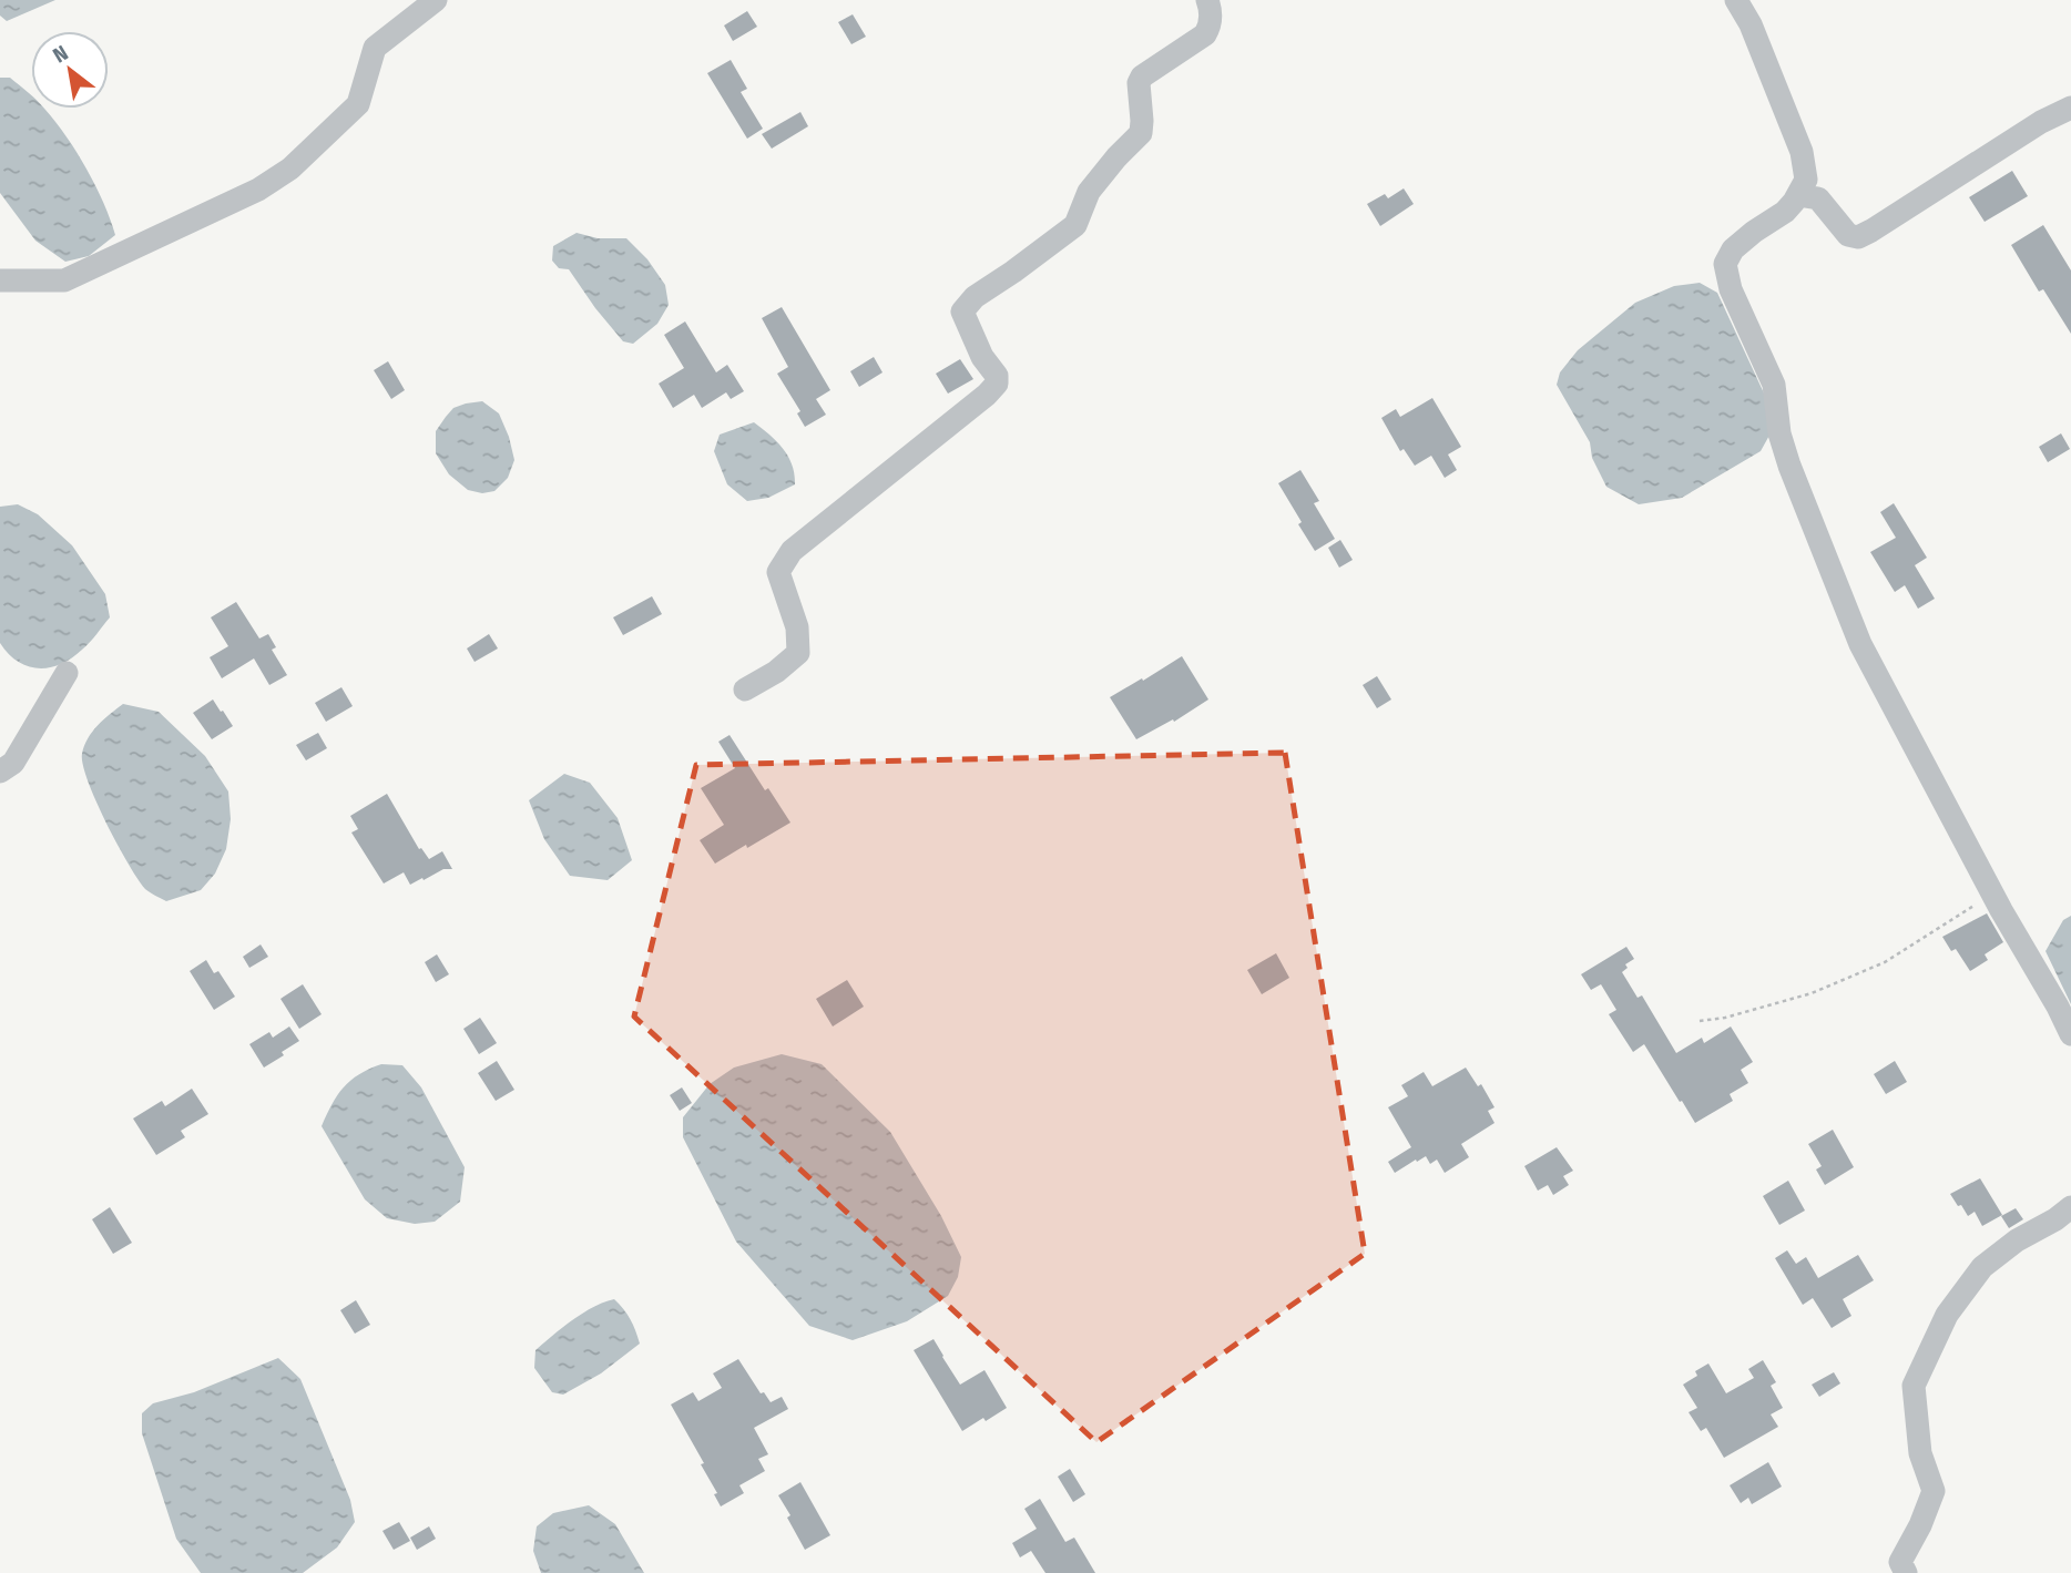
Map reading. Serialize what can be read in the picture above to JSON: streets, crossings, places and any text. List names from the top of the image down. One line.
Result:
{"north":"top left"}
